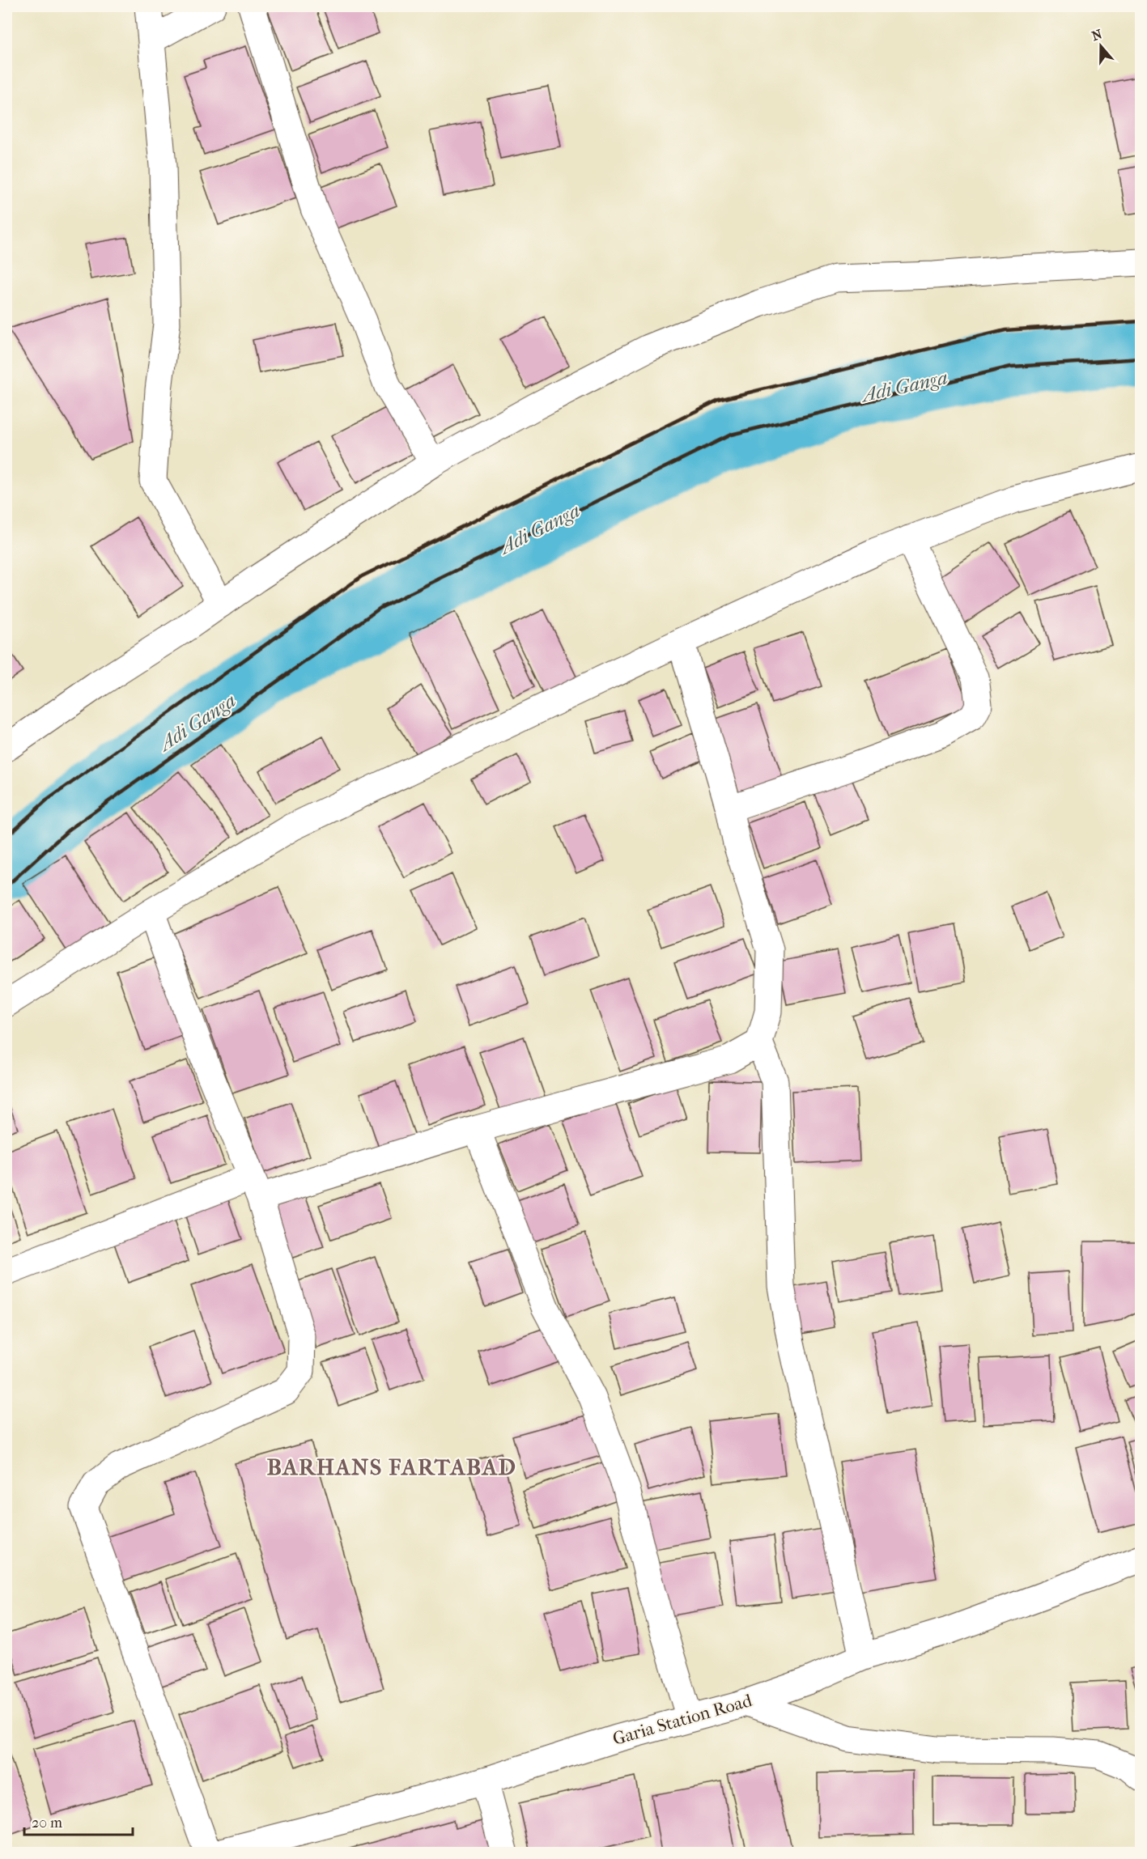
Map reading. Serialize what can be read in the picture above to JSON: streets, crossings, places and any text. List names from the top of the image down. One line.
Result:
{"streets":{"street":["Garia Station Road"]},"districts":["BARHANS FARTABAD"],"water":["Adi Ganga"],"scale_bar":"20 m","north":"top"}
